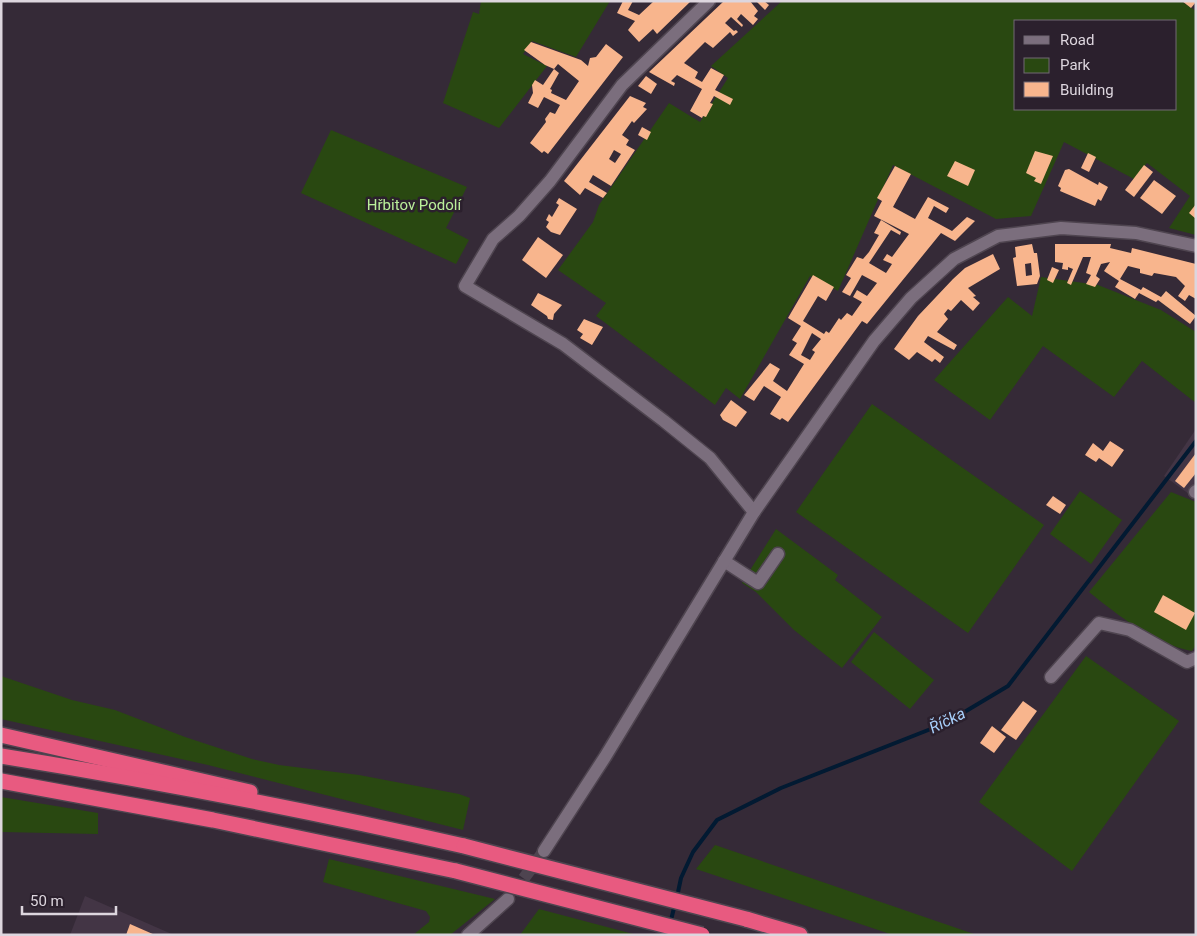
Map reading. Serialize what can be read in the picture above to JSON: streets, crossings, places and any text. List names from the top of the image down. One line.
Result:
{"water":["Říčka"],"parks":["Hřbitov Podolí"],"legend":["Road","Park","Building"],"scale_bar":"50 m"}
